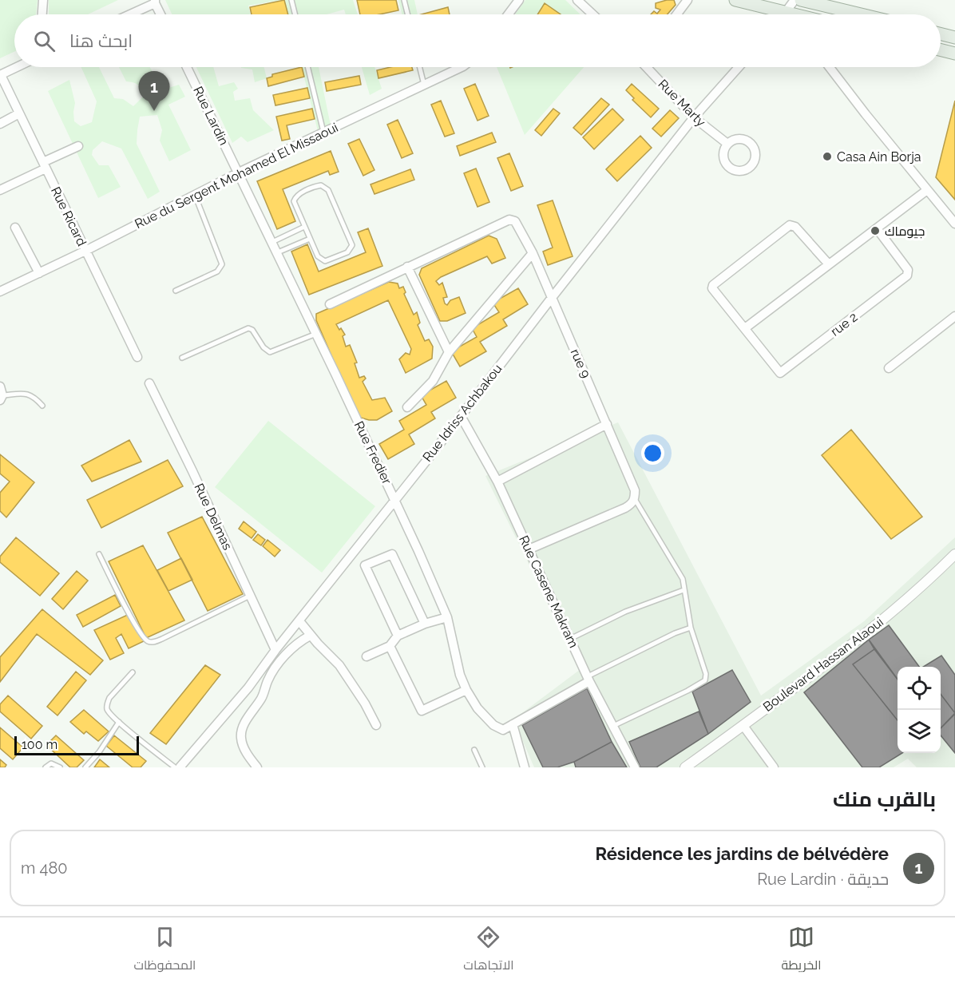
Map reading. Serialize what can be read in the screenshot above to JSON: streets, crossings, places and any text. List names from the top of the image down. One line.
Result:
{"streets":{"street":["Rue Marty","Rue Lardin","Rue du Sergent Mohamed El Missaoui","Rue Ricard","rue 2","rue 9","Rue Idriss Achbakou","Rue Fredier","Rue Delmas","Rue Casene Makram","Boulevard Hassan Alaoui"]},"crossings":[["Rue Marty","Rue Idriss Achbakou"],["Rue Lardin","Rue du Sergent Mohamed El Missaoui"],["Rue Lardin","Rue Fredier"],["Rue du Sergent Mohamed El Missaoui","Rue Ricard"],["Rue du Sergent Mohamed El Missaoui","Rue Fredier"],["rue 9","Rue Idriss Achbakou"],["Rue Idriss Achbakou","Rue Fredier"],["Rue Idriss Achbakou","Rue Delmas"],["Rue Idriss Achbakou","Rue Casene Makram"]],"places":["Casa Ain Borja","جيوماك"],"scale_bar":"100 m","page":{"search":"ابحث هنا","pins":"1","scale":"100 m","heading":"بالقرب منك","list":[{"mark":"1","name":"Résidence les jardins de bélvédère","note":"حديقة · Rue Lardin","value":"480 m"}],"nav":["الخريطة","الاتجاهات","المحفوظات"]}}
